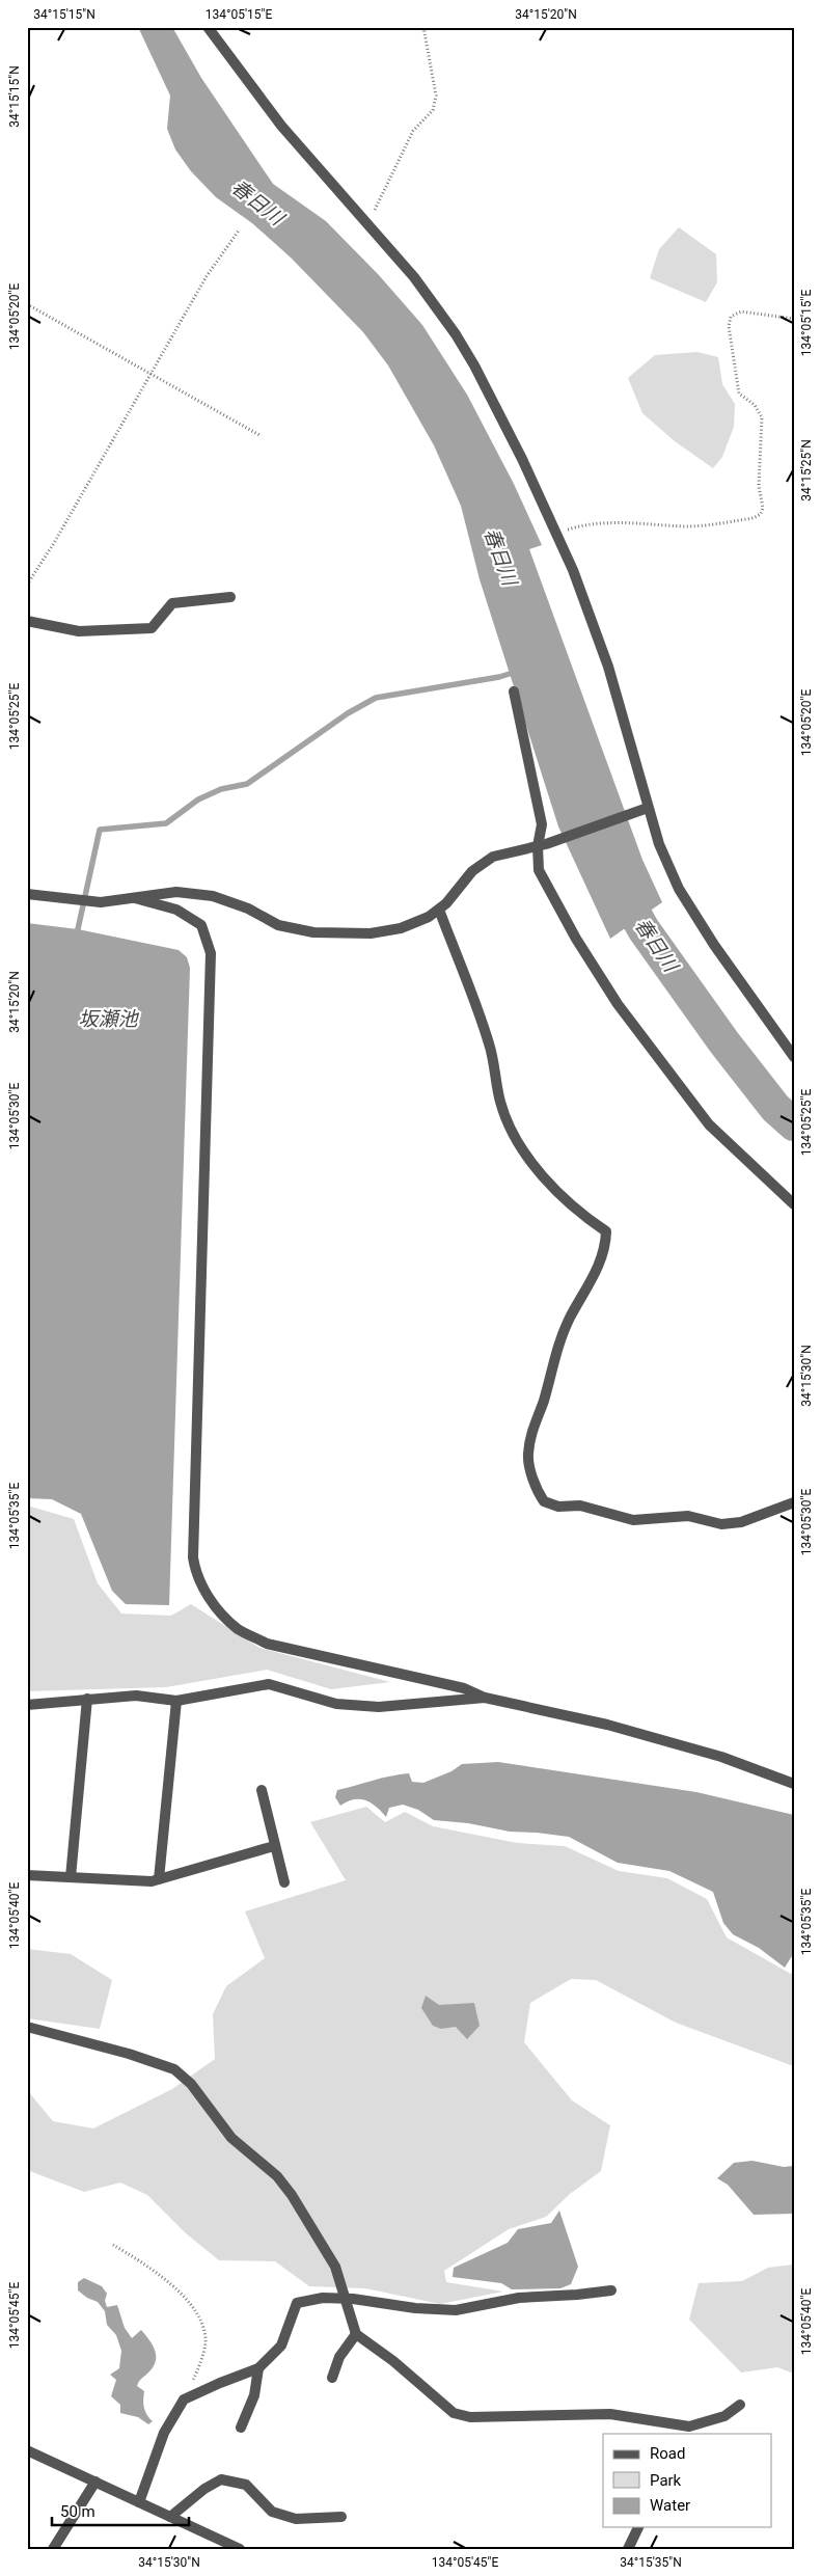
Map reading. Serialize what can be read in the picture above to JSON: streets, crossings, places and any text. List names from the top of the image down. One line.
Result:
{"water":["春日川","坂瀬池"],"legend":["Road","Park","Water"],"scale_bar":"50 m","coordinates":["34°15'15\"N","134°05'15\"E","34°15'20\"N","134°05'20\"E","34°15'25\"N","134°05'25\"E","134°05'30\"E","34°15'30\"N","134°05'35\"E","134°05'40\"E","134°05'45\"E","34°15'35\"N"]}
